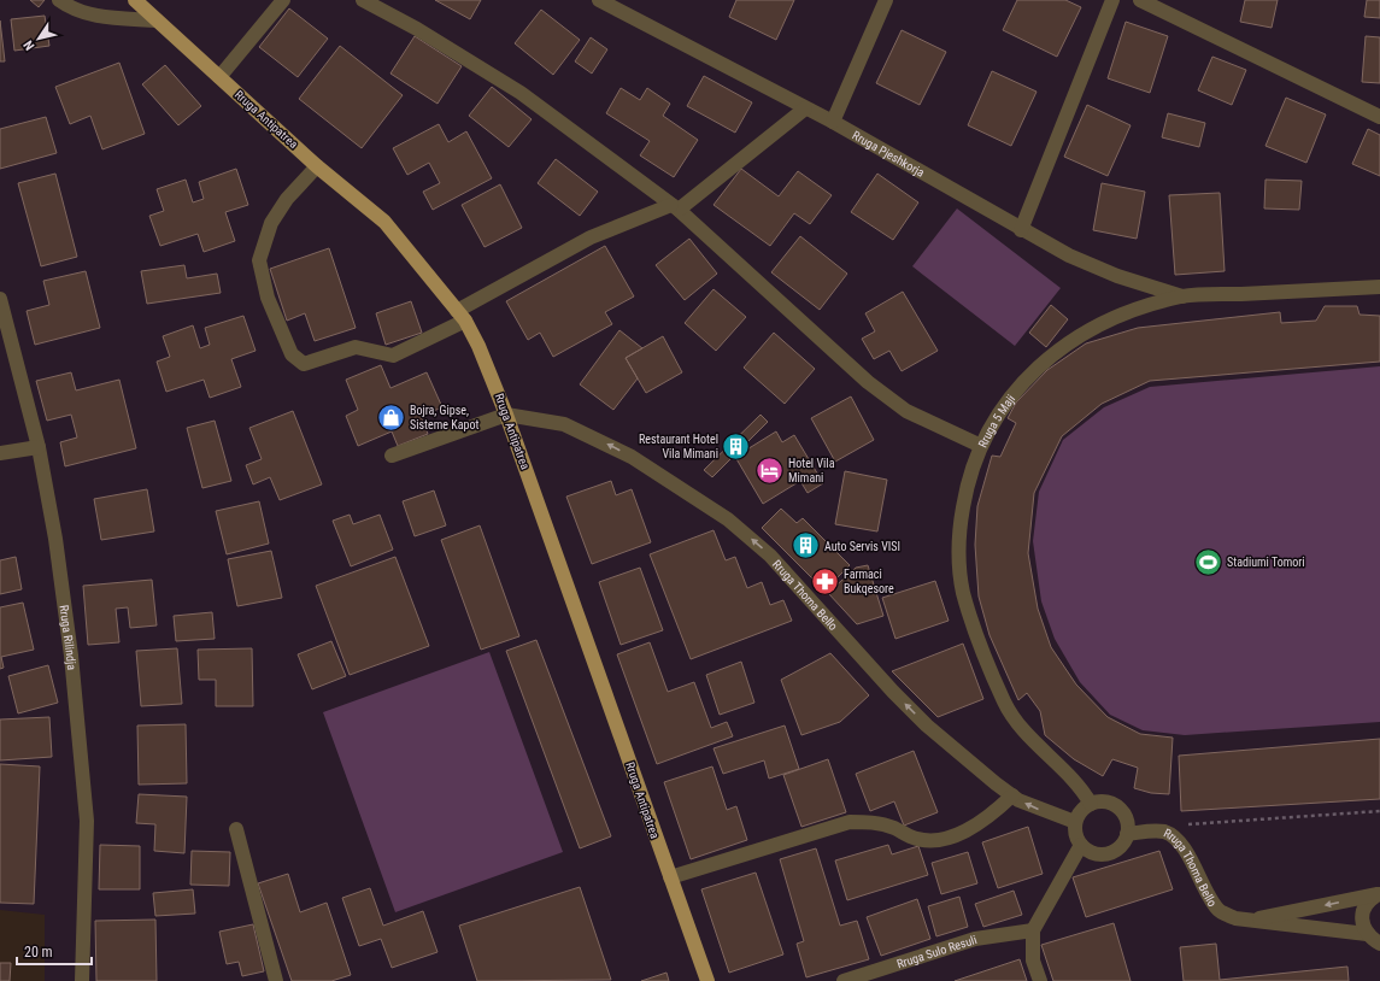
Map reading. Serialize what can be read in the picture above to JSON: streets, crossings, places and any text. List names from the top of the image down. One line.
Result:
{"streets":{"main road":["Rruga Antipatrea"],"street":["Rruga Pjeshkorja","Rruga 5 Maji","Rruga Thoma Bello","Rruga Rilindja","Rruga Sulo Resuli"]},"crossings":[["Rruga Antipatrea","Rruga Thoma Bello"],["Rruga Pjeshkorja","Rruga 5 Maji"],["Rruga 5 Maji","Rruga Thoma Bello"]],"one_way":["Rruga Thoma Bello"],"places":{"shop":["Bojra, Gipse, Sisteme Kapot"],"building":["Restaurant Hotel Vila Mimani","Auto Servis VISI"],"hotel":["Hotel Vila Mimani"],"sports":["Stadiumi Tomori"],"pharmacy":["Farmaci Bukqesore"]},"scale_bar":"20 m","north":"bottom left"}
